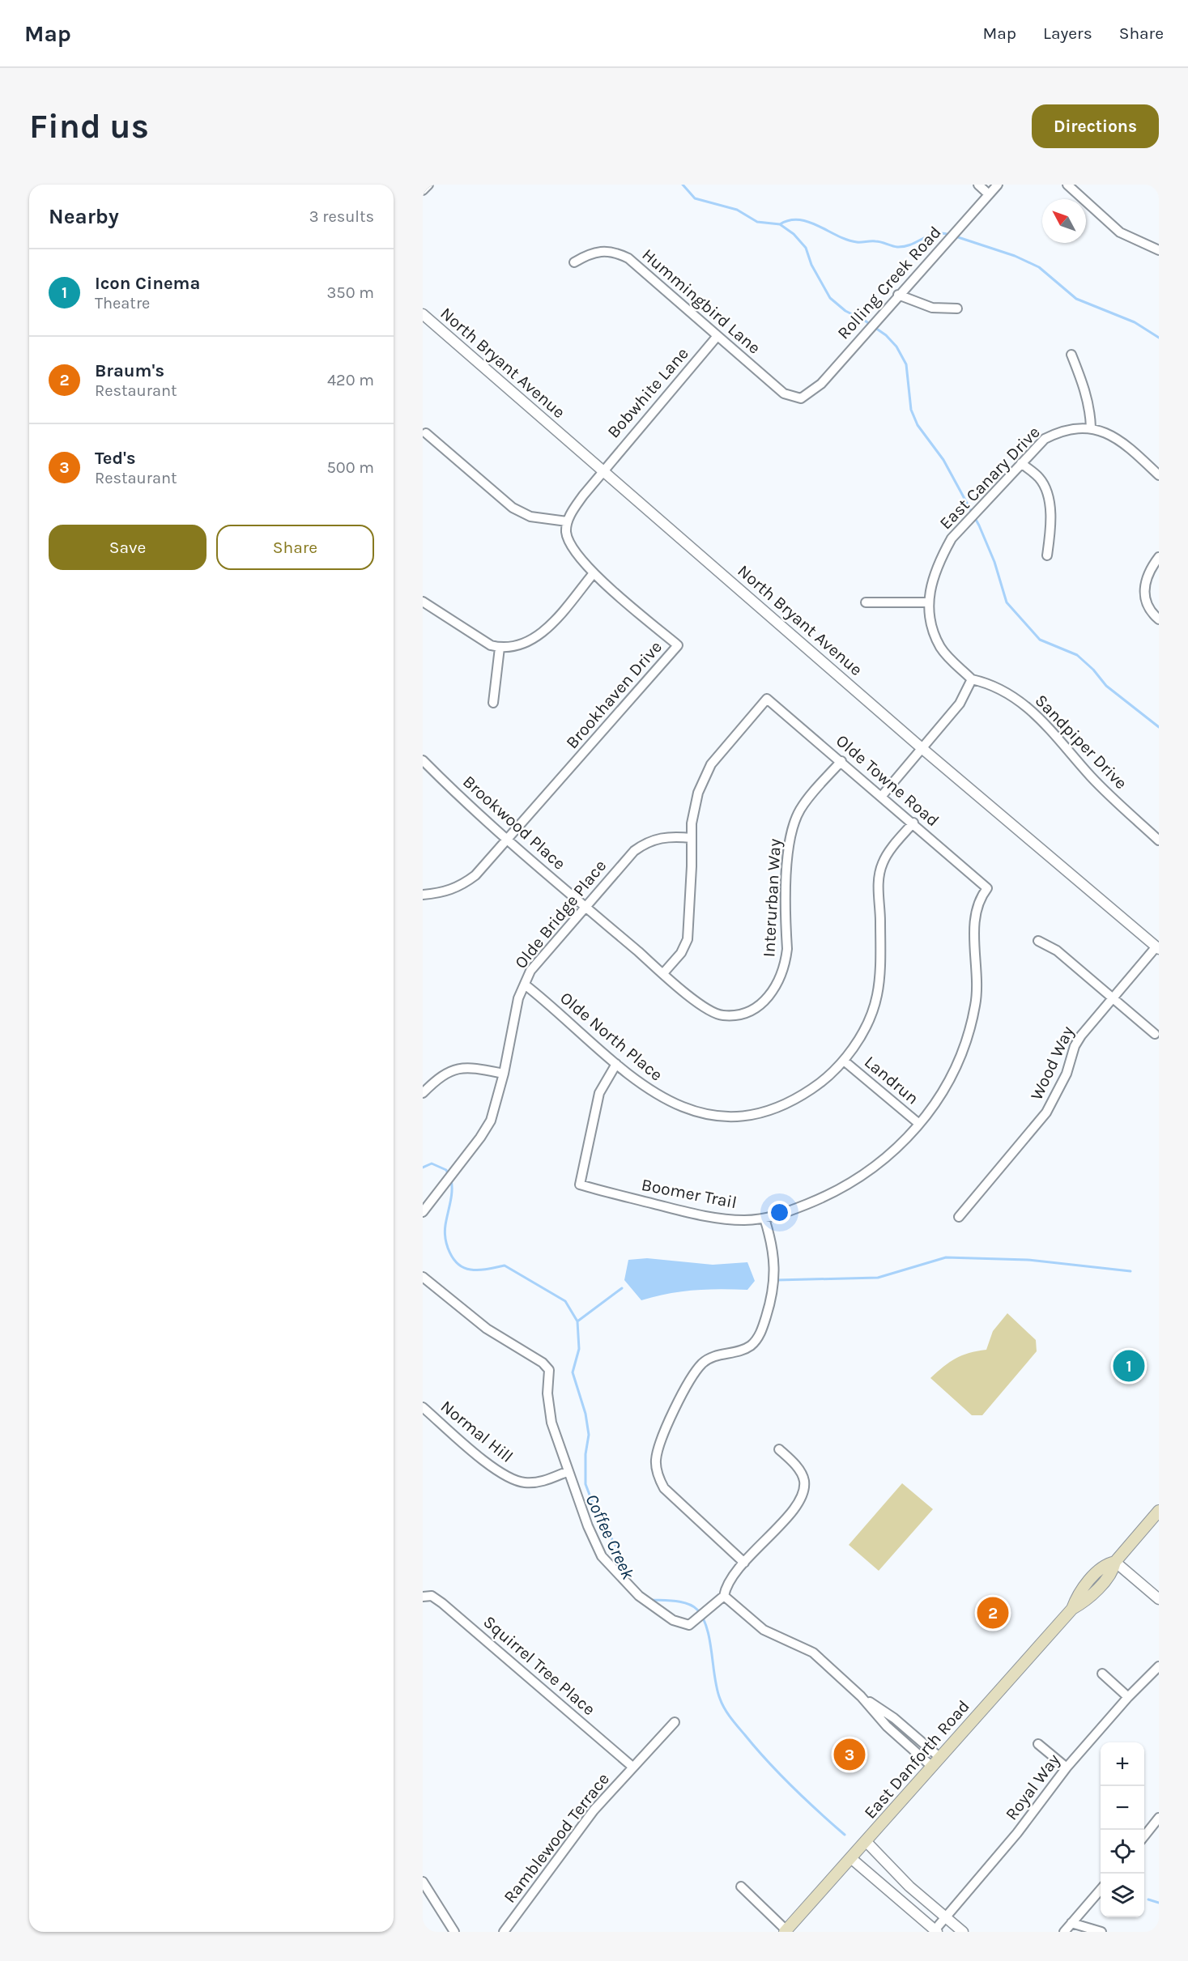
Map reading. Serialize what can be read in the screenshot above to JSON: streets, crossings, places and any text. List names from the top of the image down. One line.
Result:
{"streets":{"main road":["East Danforth Road"],"street":["Rolling Creek Road","Hummingbird Lane","North Bryant Avenue","Bobwhite Lane","East Canary Drive","Brookhaven Drive","Sandpiper Drive","Olde Towne Road","Brookwood Place","Interurban Way","Olde Bridge Place","Olde North Place","Wood Way","Landrun","Boomer Trail","Normal Hill","Squirrel Tree Place","Royal Way","Ramblewood Terrace"]},"crossings":[["Rolling Creek Road","Hummingbird Lane"],["Hummingbird Lane","Bobwhite Lane"],["North Bryant Avenue","Bobwhite Lane"],["North Bryant Avenue","Wood Way"],["East Canary Drive","Sandpiper Drive"],["Brookhaven Drive","Brookwood Place"],["Olde Towne Road","Interurban Way"],["Olde Towne Road","Olde Bridge Place"],["Olde Towne Road","Olde North Place"],["Olde Towne Road","Boomer Trail"],["Brookwood Place","Interurban Way"],["Brookwood Place","Olde Bridge Place"],["Interurban Way","Olde Bridge Place"],["Olde Bridge Place","Olde North Place"],["Olde North Place","Landrun"],["Olde North Place","Boomer Trail"],["Landrun","Boomer Trail"],["Squirrel Tree Place","Ramblewood Terrace"]],"water":["Coffee Creek"],"north":"top left","page":{"header":"Map","nav":["Map","Layers","Share"],"buttons":["Directions",["Save","Share"]],"title":"Find us","heading":["Nearby","3 results"],"list":[{"mark":"1","name":"Icon Cinema","note":"Theatre","value":"350 m"},{"mark":"2","name":"Braum's","note":"Restaurant","value":"420 m"},{"mark":"3","name":"Ted's","note":"Restaurant","value":"500 m"}],"pins":["1","2","3"],"map_buttons":["+","−"]}}
